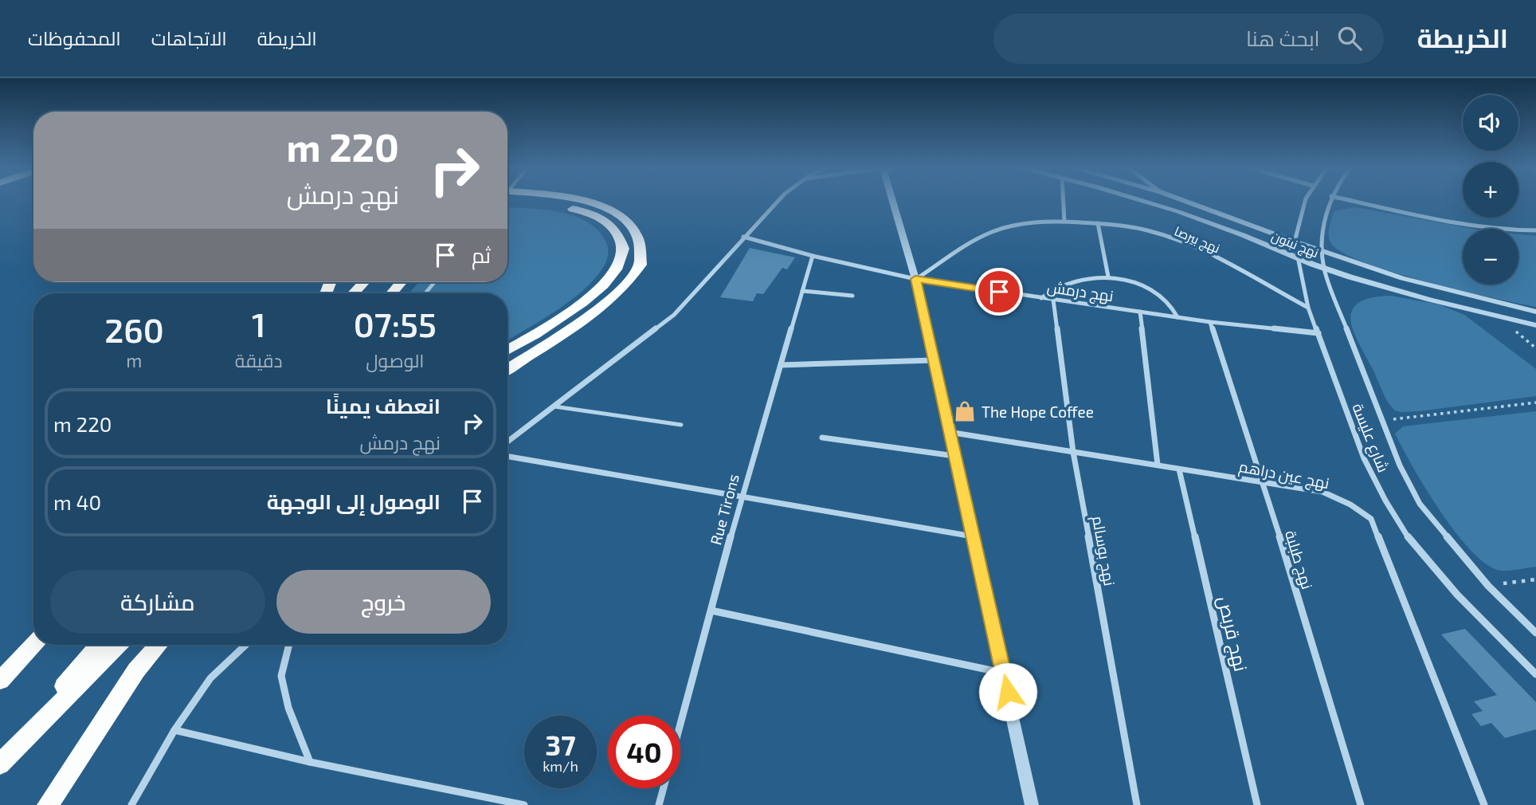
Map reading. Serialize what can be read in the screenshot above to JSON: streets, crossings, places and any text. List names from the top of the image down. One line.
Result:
{"streets":{"street":["نهج بيرصا","نهج نبتون","نهج درمش","شارع عليسة","نهج عين دراهم","Rue Tirons","نهج بوسالم","نهج طبلبة","نهج قربص"]},"crossings":[["نهج بيرصا","نهج درمش"],["نهج بيرصا","شارع عليسة"],["نهج نبتون","شارع عليسة"],["نهج درمش","شارع عليسة"],["نهج درمش","Rue Tirons"],["نهج درمش","نهج بوسالم"],["نهج درمش","نهج طبلبة"],["نهج عين دراهم","نهج بوسالم"],["نهج عين دراهم","نهج طبلبة"],["نهج عين دراهم","نهج قربص"]],"places":{"shop":["The Hope Coffee"]},"page":{"header":"الخريطة","search":"ابحث هنا","nav":["الخريطة","الاتجاهات","المحفوظات"],"map_buttons":["+","−"],"turn":["220 m","نهج درمش"],"then":"ثم","eta":["07:55","الوصول","1","دقيقة","260","m"],"list":[{"name":"انعطف يمينًا","note":"نهج درمش","value":"220 m"},{"name":"الوصول إلى الوجهة","value":"40 m"}],"buttons":["خروج","مشاركة"],"speed":"37 km/h","limit":"40"}}
